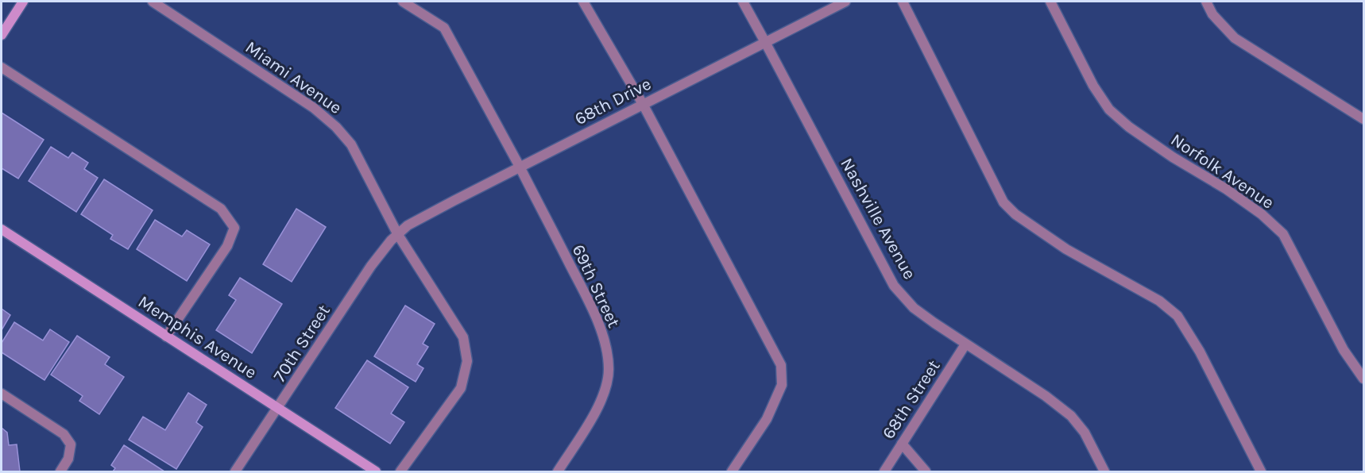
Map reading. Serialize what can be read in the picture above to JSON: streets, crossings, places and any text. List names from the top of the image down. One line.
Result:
{"streets":{"street":["Miami Avenue","68th Drive","Norfolk Avenue","Nashville Avenue","69th Street","Memphis Avenue","70th Street","68th Street"]},"crossings":[["Miami Avenue","68th Drive"],["Miami Avenue","70th Street"],["68th Drive","Nashville Avenue"],["68th Drive","69th Street"],["68th Drive","70th Street"],["Nashville Avenue","68th Street"],["Memphis Avenue","70th Street"]]}
